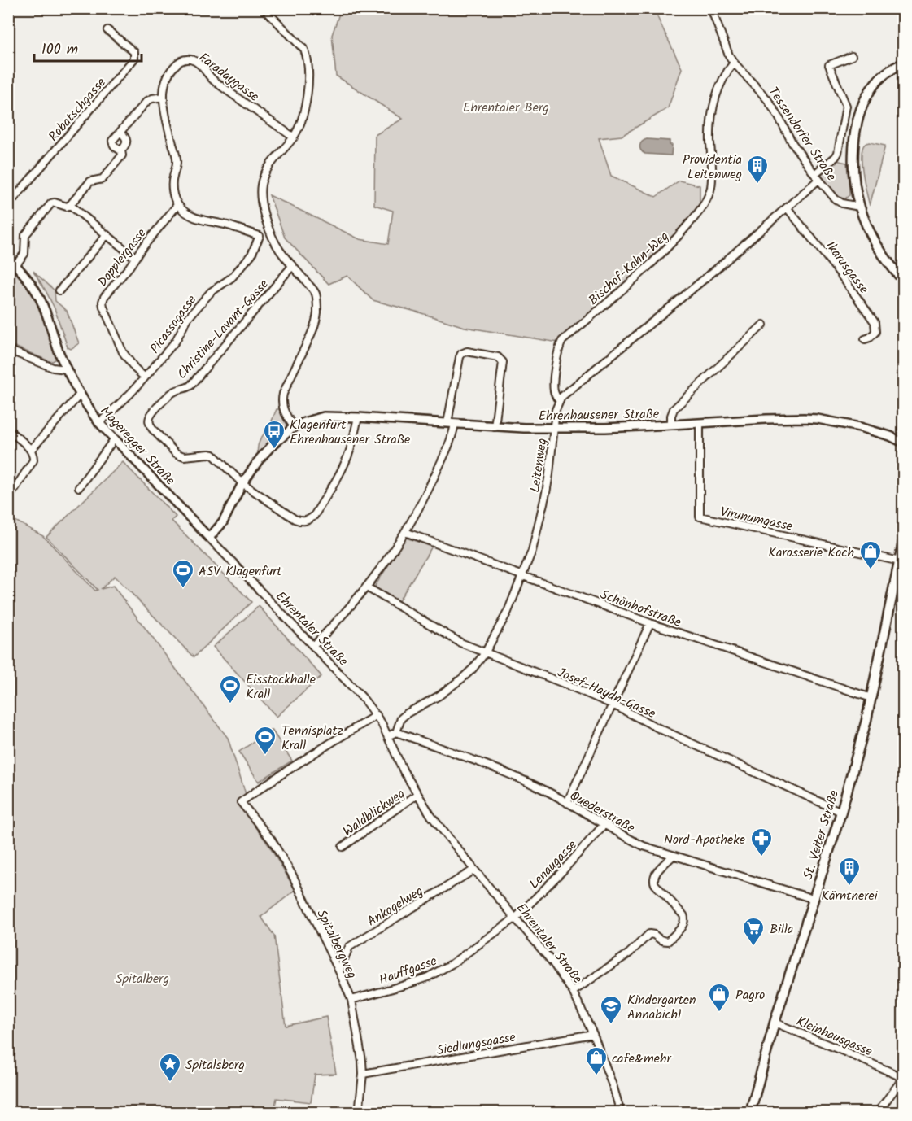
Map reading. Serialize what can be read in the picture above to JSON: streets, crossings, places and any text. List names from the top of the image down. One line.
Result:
{"streets":{"main road":["St. Veiter Straße"],"street":["Faradaygasse","Robatschgasse","Tessendorfer Straße","Dopplergasse","Ikarusgasse","Bischof-Kahn-Weg","Picassogasse","Christine-Lavant-Gasse","Ehrenhausener Straße","Mageregger Straße","Leitenweg","Virunumgasse","Schönhofstraße","Ehrentaler Straße","Josef-Haydn-Gasse","Quederstraße","Waldblickweg","Lenaugasse","Ankogelweg","Spitalbergweg","Hauffgasse","Kleinhausgasse","Siedlungsgasse"]},"crossings":[["Faradaygasse","Dopplergasse"],["Tessendorfer Straße","Bischof-Kahn-Weg"],["Dopplergasse","Picassogasse"],["Bischof-Kahn-Weg","Leitenweg"],["Picassogasse","Mageregger Straße"],["Ehrenhausener Straße","Leitenweg"],["Ehrenhausener Straße","Virunumgasse"],["Mageregger Straße","Ehrentaler Straße"],["Leitenweg","Schönhofstraße"],["Leitenweg","Josef-Haydn-Gasse"],["Leitenweg","Quederstraße"],["Virunumgasse","St. Veiter Straße"],["Schönhofstraße","St. Veiter Straße"],["Ehrentaler Straße","Waldblickweg"],["Ehrentaler Straße","Lenaugasse"],["Ehrentaler Straße","Ankogelweg"],["Ehrentaler Straße","Spitalbergweg"],["Ehrentaler Straße","Hauffgasse"],["Ehrentaler Straße","Siedlungsgasse"],["Josef-Haydn-Gasse","St. Veiter Straße"],["Quederstraße","St. Veiter Straße"],["Quederstraße","Lenaugasse"],["St. Veiter Straße","Kleinhausgasse"],["Lenaugasse","Hauffgasse"],["Ankogelweg","Spitalbergweg"],["Spitalbergweg","Hauffgasse"],["Spitalbergweg","Siedlungsgasse"]],"parks":["Ehrentaler Berg","Spitalberg"],"places":{"building":["Providentia Leitenweg","Kärntnerei"],"bus stop":["Klagenfurt Ehrenhausener Straße"],"shop":["Karosserie Koch","Pagro","cafe&mehr"],"sports":["ASV Klagenfurt","Eisstockhalle Krall","Tennisplatz Krall"],"pharmacy":["Nord-Apotheke"],"supermarket":["Billa"],"school or university":["Kindergarten Annabichl"],"place":["Spitalsberg"]},"scale_bar":"100 m"}
